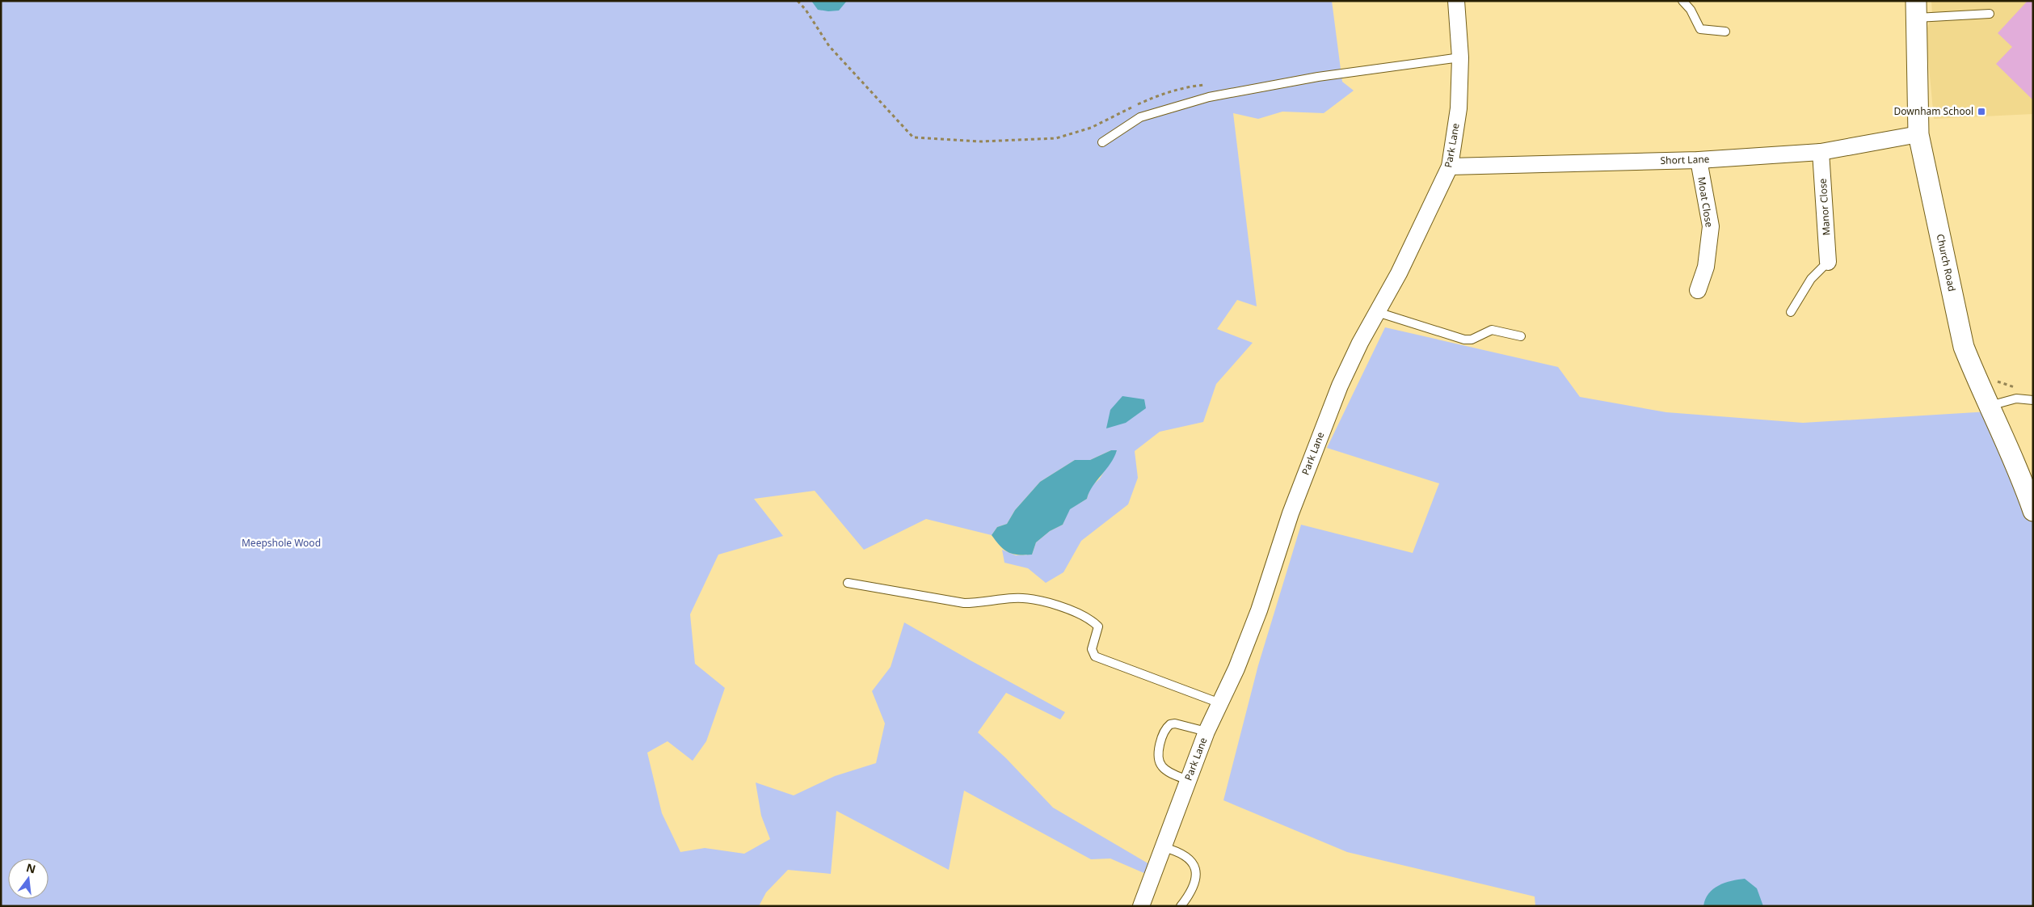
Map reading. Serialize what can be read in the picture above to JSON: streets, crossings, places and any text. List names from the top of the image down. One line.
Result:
{"streets":{"street":["Park Lane","Short Lane","Moat Close","Manor Close","Church Road"]},"crossings":[["Park Lane","Short Lane"],["Short Lane","Moat Close"],["Short Lane","Manor Close"],["Short Lane","Church Road"]],"parks":["Meepshole Wood"],"places":{"transit":["Downham School"]},"north":"top"}
